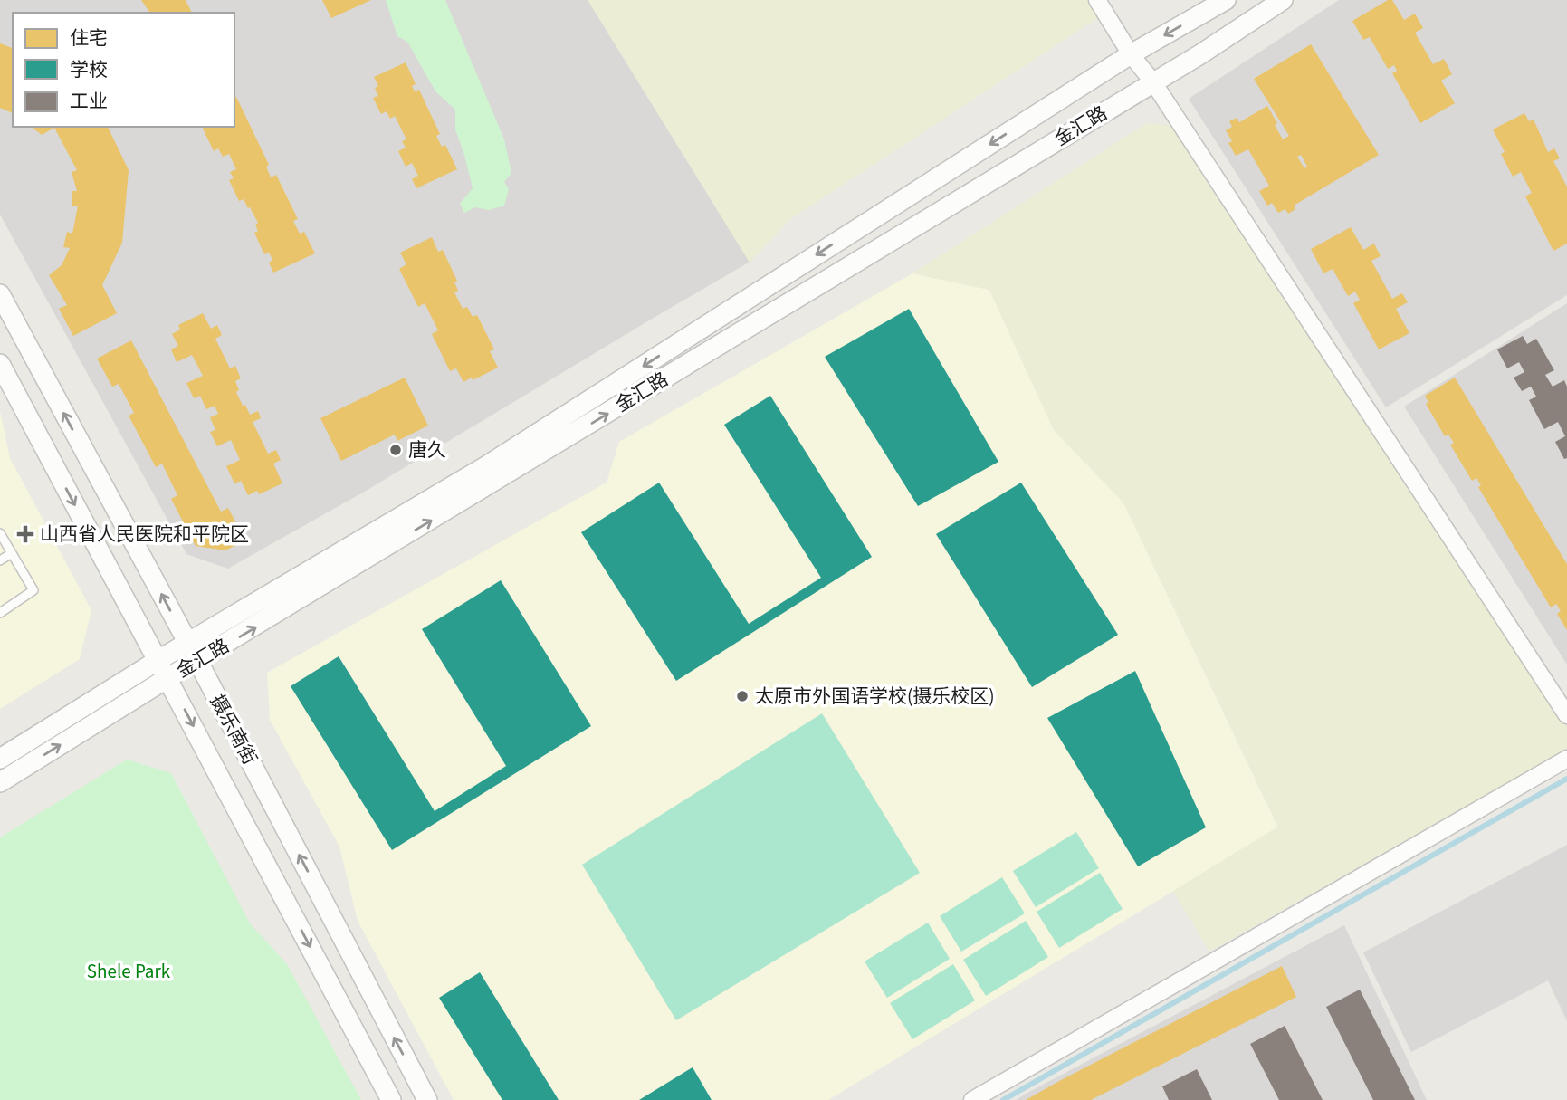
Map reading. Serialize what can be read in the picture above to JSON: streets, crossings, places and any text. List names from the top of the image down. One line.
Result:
{"streets":{"street":["金汇路","摄乐南街"]},"crossings":[["金汇路","摄乐南街"]],"parks":["Shele Park"],"places":{"other":["唐久","太原市外国语学校(摄乐校区)"],"health":["山西省人民医院和平院区"]},"legend":["住宅","学校","工业"]}
